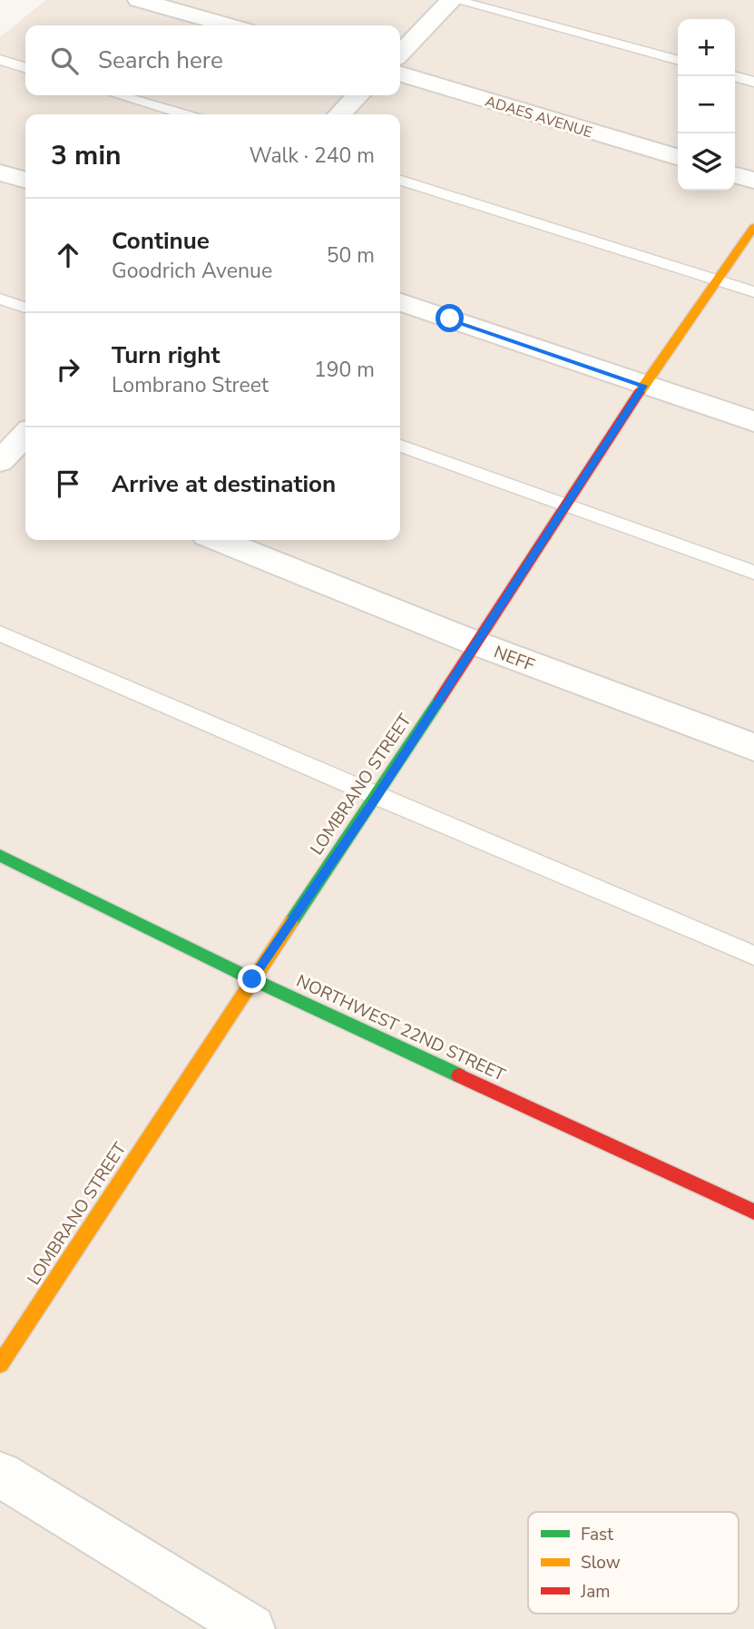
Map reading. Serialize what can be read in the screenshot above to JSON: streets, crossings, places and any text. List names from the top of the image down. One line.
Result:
{"streets":{"street":["ADAES AVENUE","NEFF","LOMBRANO STREET","NORTHWEST 22ND STREET"]},"crossings":[["NEFF","LOMBRANO STREET"],["LOMBRANO STREET","NORTHWEST 22ND STREET"]],"legend":["Fast","Slow","Jam"],"page":{"map_buttons":["+","−"],"search":"Search here","heading":["3 min","Walk · 240 m"],"list":[["Continue","Goodrich Avenue","50 m"],["Turn right","Lombrano Street","190 m"],"Arrive at destination"]}}
